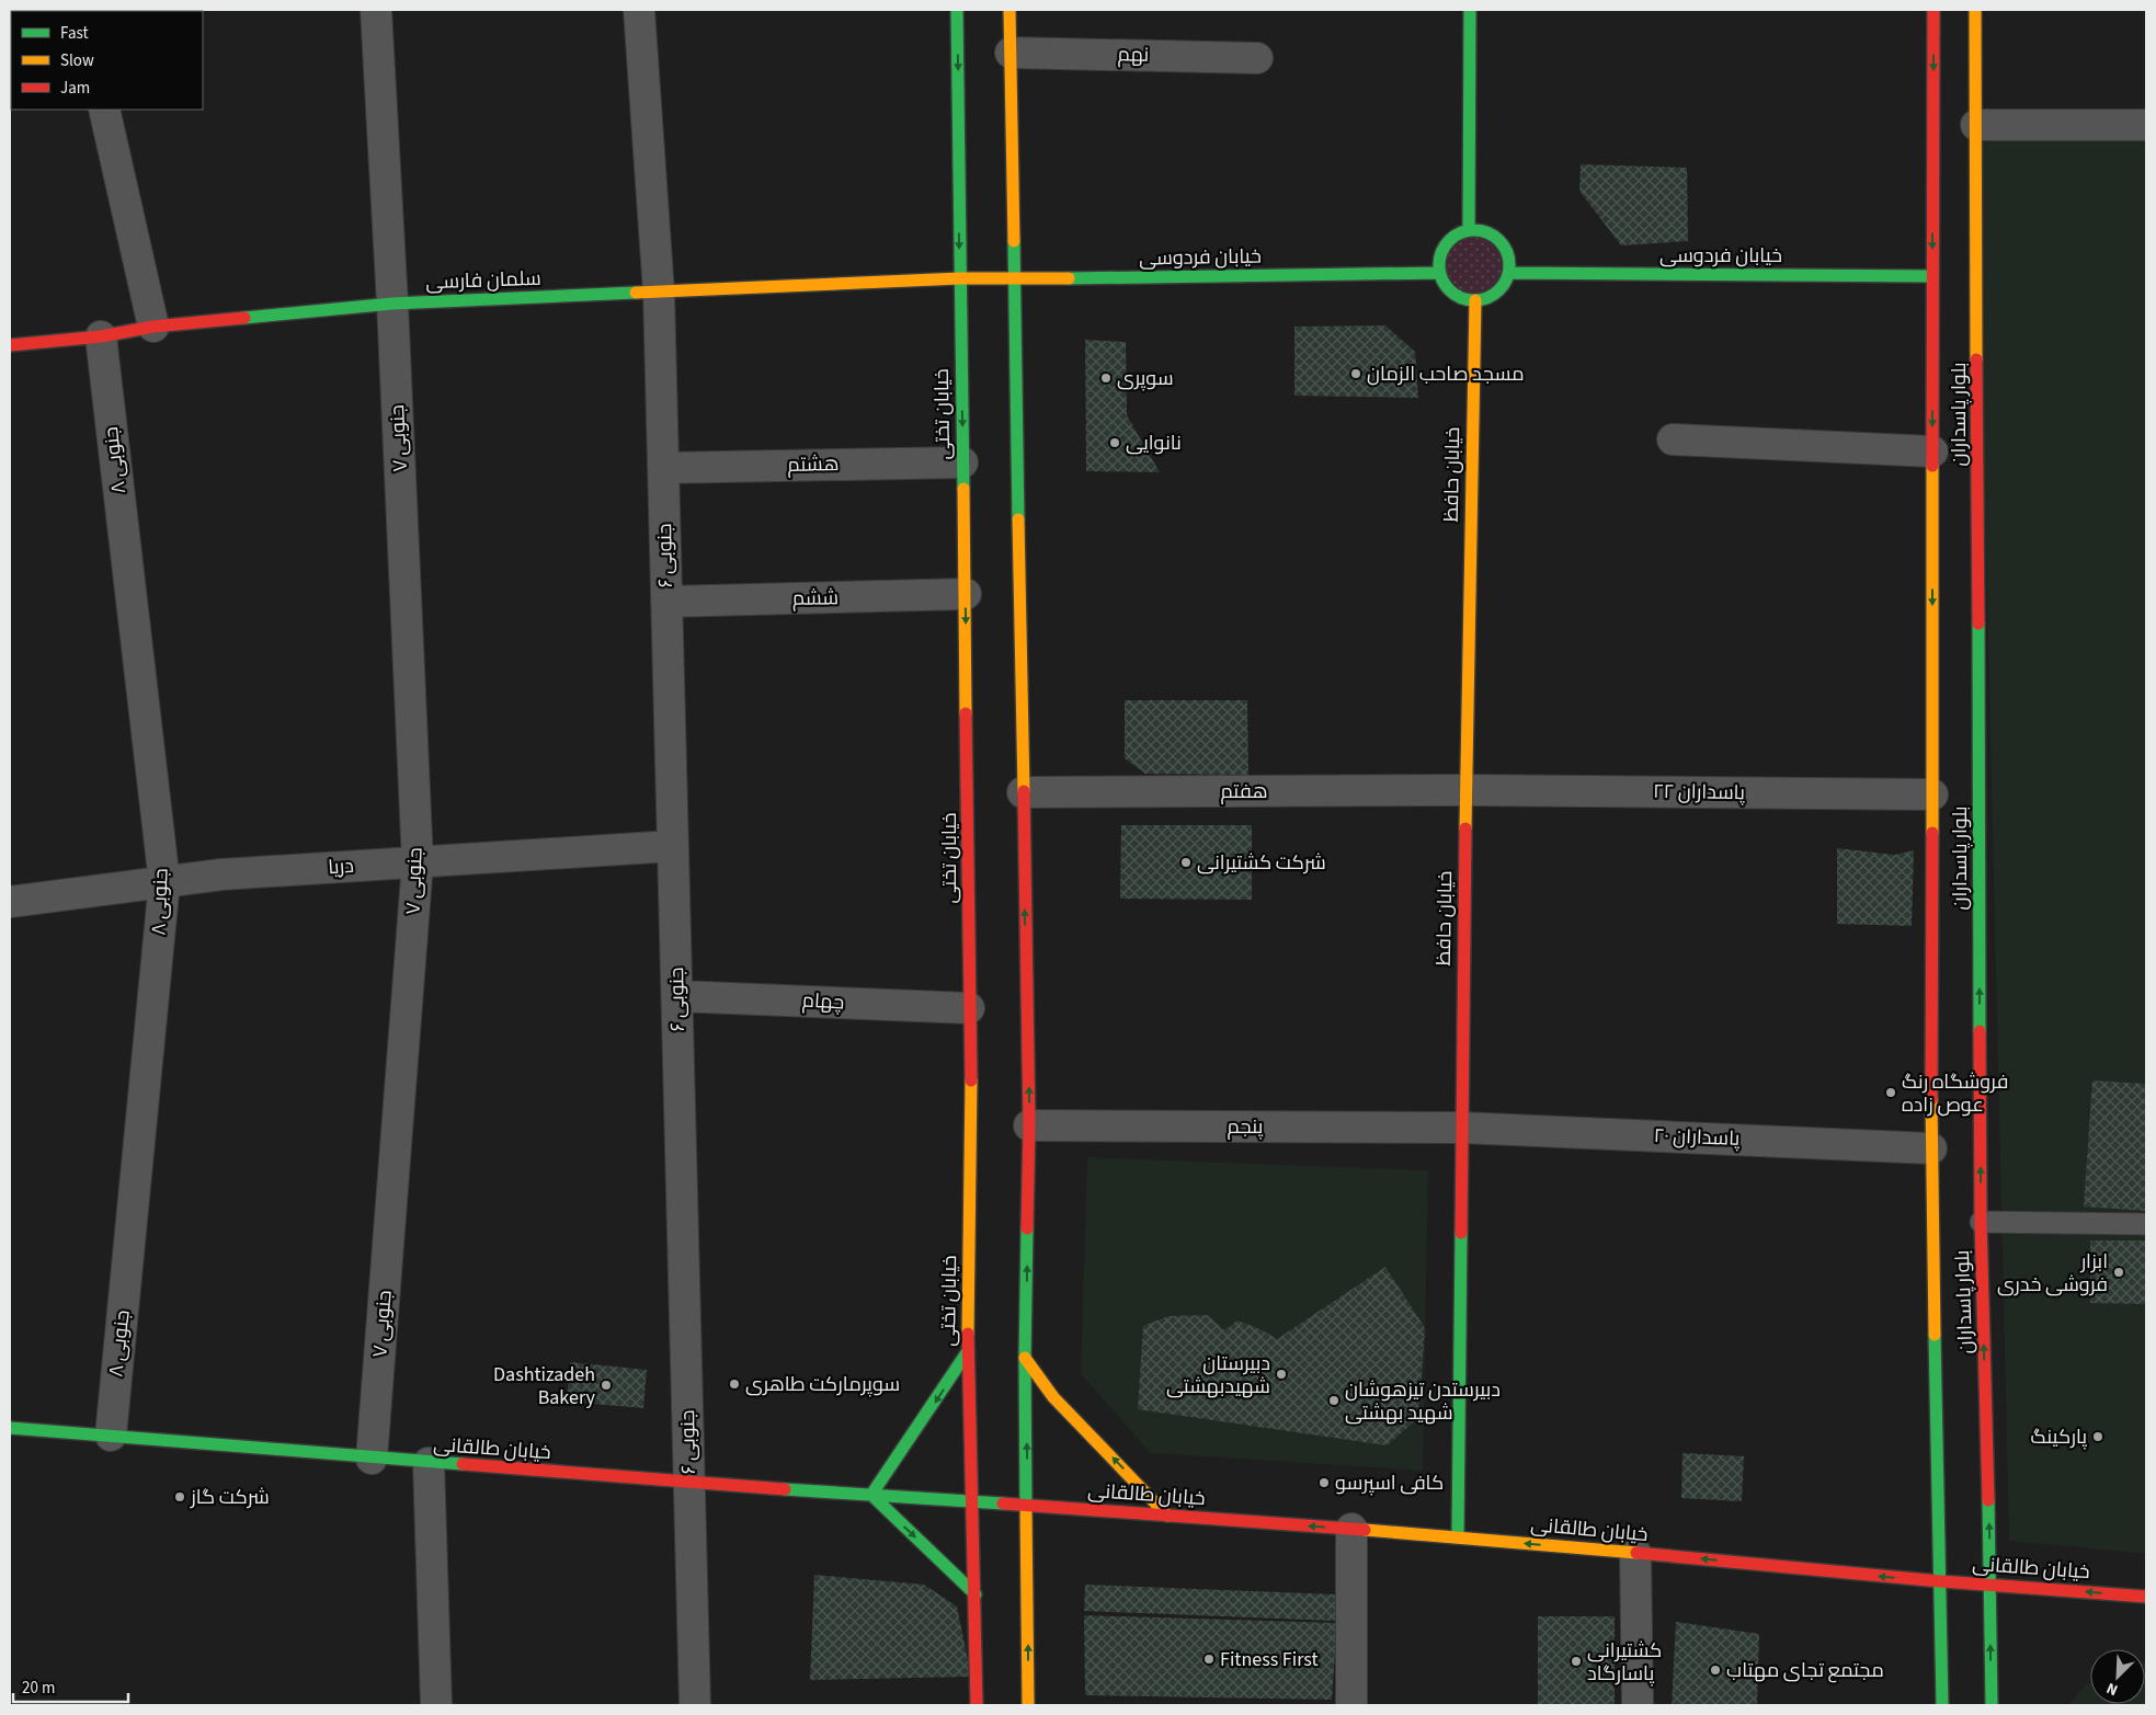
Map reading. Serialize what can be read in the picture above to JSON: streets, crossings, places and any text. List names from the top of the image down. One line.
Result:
{"streets":{"main road":["خیابان فردوسی","سلمان فارسی","خیابان تختی","بلوار پاسداران","خیابان حافظ","خیابان طالقانی"],"street":["نهم","۷ جنوبی","۸ جنوبی","هشتم","۶ جنوبی","ششم","هفتم","پاسداران ۲۲","دریا","چهام","پنجم","پاسداران ۲۰"]},"crossings":[["خیابان فردوسی","سلمان فارسی"],["خیابان فردوسی","خیابان تختی"],["خیابان فردوسی","بلوار پاسداران"],["خیابان فردوسی","خیابان حافظ"],["سلمان فارسی","خیابان تختی"],["سلمان فارسی","۷ جنوبی"],["سلمان فارسی","۸ جنوبی"],["سلمان فارسی","۶ جنوبی"],["خیابان تختی","هشتم"],["خیابان تختی","ششم"],["خیابان تختی","چهام"],["خیابان تختی","خیابان طالقانی"],["بلوار پاسداران","پاسداران ۲۲"],["بلوار پاسداران","پاسداران ۲۰"],["بلوار پاسداران","خیابان طالقانی"],["۷ جنوبی","دریا"],["۷ جنوبی","خیابان طالقانی"],["۸ جنوبی","دریا"],["۸ جنوبی","خیابان طالقانی"],["هشتم","۶ جنوبی"],["خیابان حافظ","هفتم"],["خیابان حافظ","پاسداران ۲۲"],["خیابان حافظ","پنجم"],["خیابان حافظ","پاسداران ۲۰"],["خیابان حافظ","خیابان طالقانی"],["۶ جنوبی","ششم"],["۶ جنوبی","دریا"],["۶ جنوبی","چهام"],["۶ جنوبی","خیابان طالقانی"],["هفتم","پاسداران ۲۲"],["پنجم","پاسداران ۲۰"]],"one_way":["خیابان طالقانی"],"places":["مسجد صاحب الزمان","سوپری","نانوایی","شرکت کشتیرانی","فروشگاه رنگ عوص زاده","ابزار فروشی خدری","دبیرستان شهیدبهشتی","سوپرمارکت طاهری","Dashtizadeh Bakery","دبیرستدن تیزهوشان شهید بهشتی","پارکینگ","کافی اسپرسو","شرکت گاز","Fitness First","کشتیرانی پاسارگاد","مجتمع تجای مهتاب"],"legend":["Fast","Slow","Jam"],"scale_bar":"20 m","north":"bottom left"}
